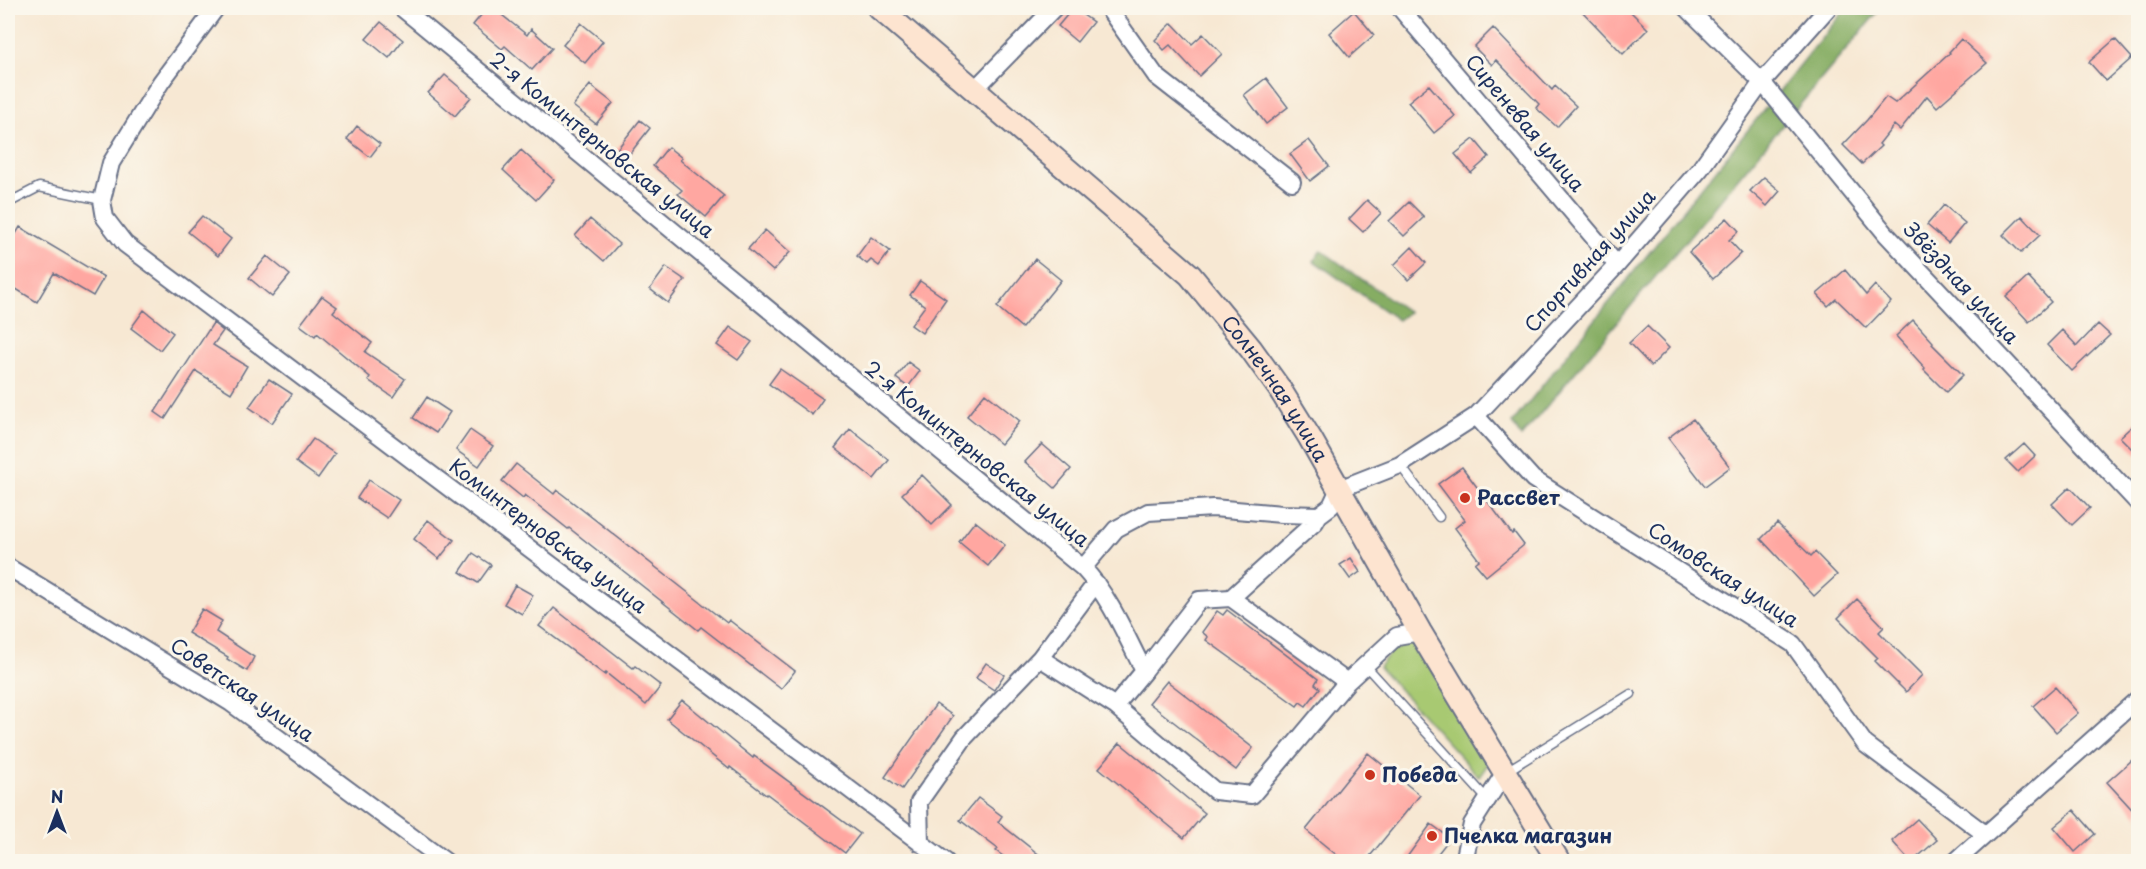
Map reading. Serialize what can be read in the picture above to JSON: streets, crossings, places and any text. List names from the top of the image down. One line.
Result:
{"streets":{"street":["Сиреневая улица","2-я Коминтерновская улица","Спортивная улица","Звёздная улица","Солнечная улица","Коминтерновская улица","Сомовская улица","Советская улица"]},"crossings":[["Сиреневая улица","Спортивная улица"],["Спортивная улица","Звёздная улица"],["Спортивная улица","Солнечная улица"],["Спортивная улица","Сомовская улица"]],"places":["Рассвет","Победа","Пчелка магазин"],"north":"top"}
